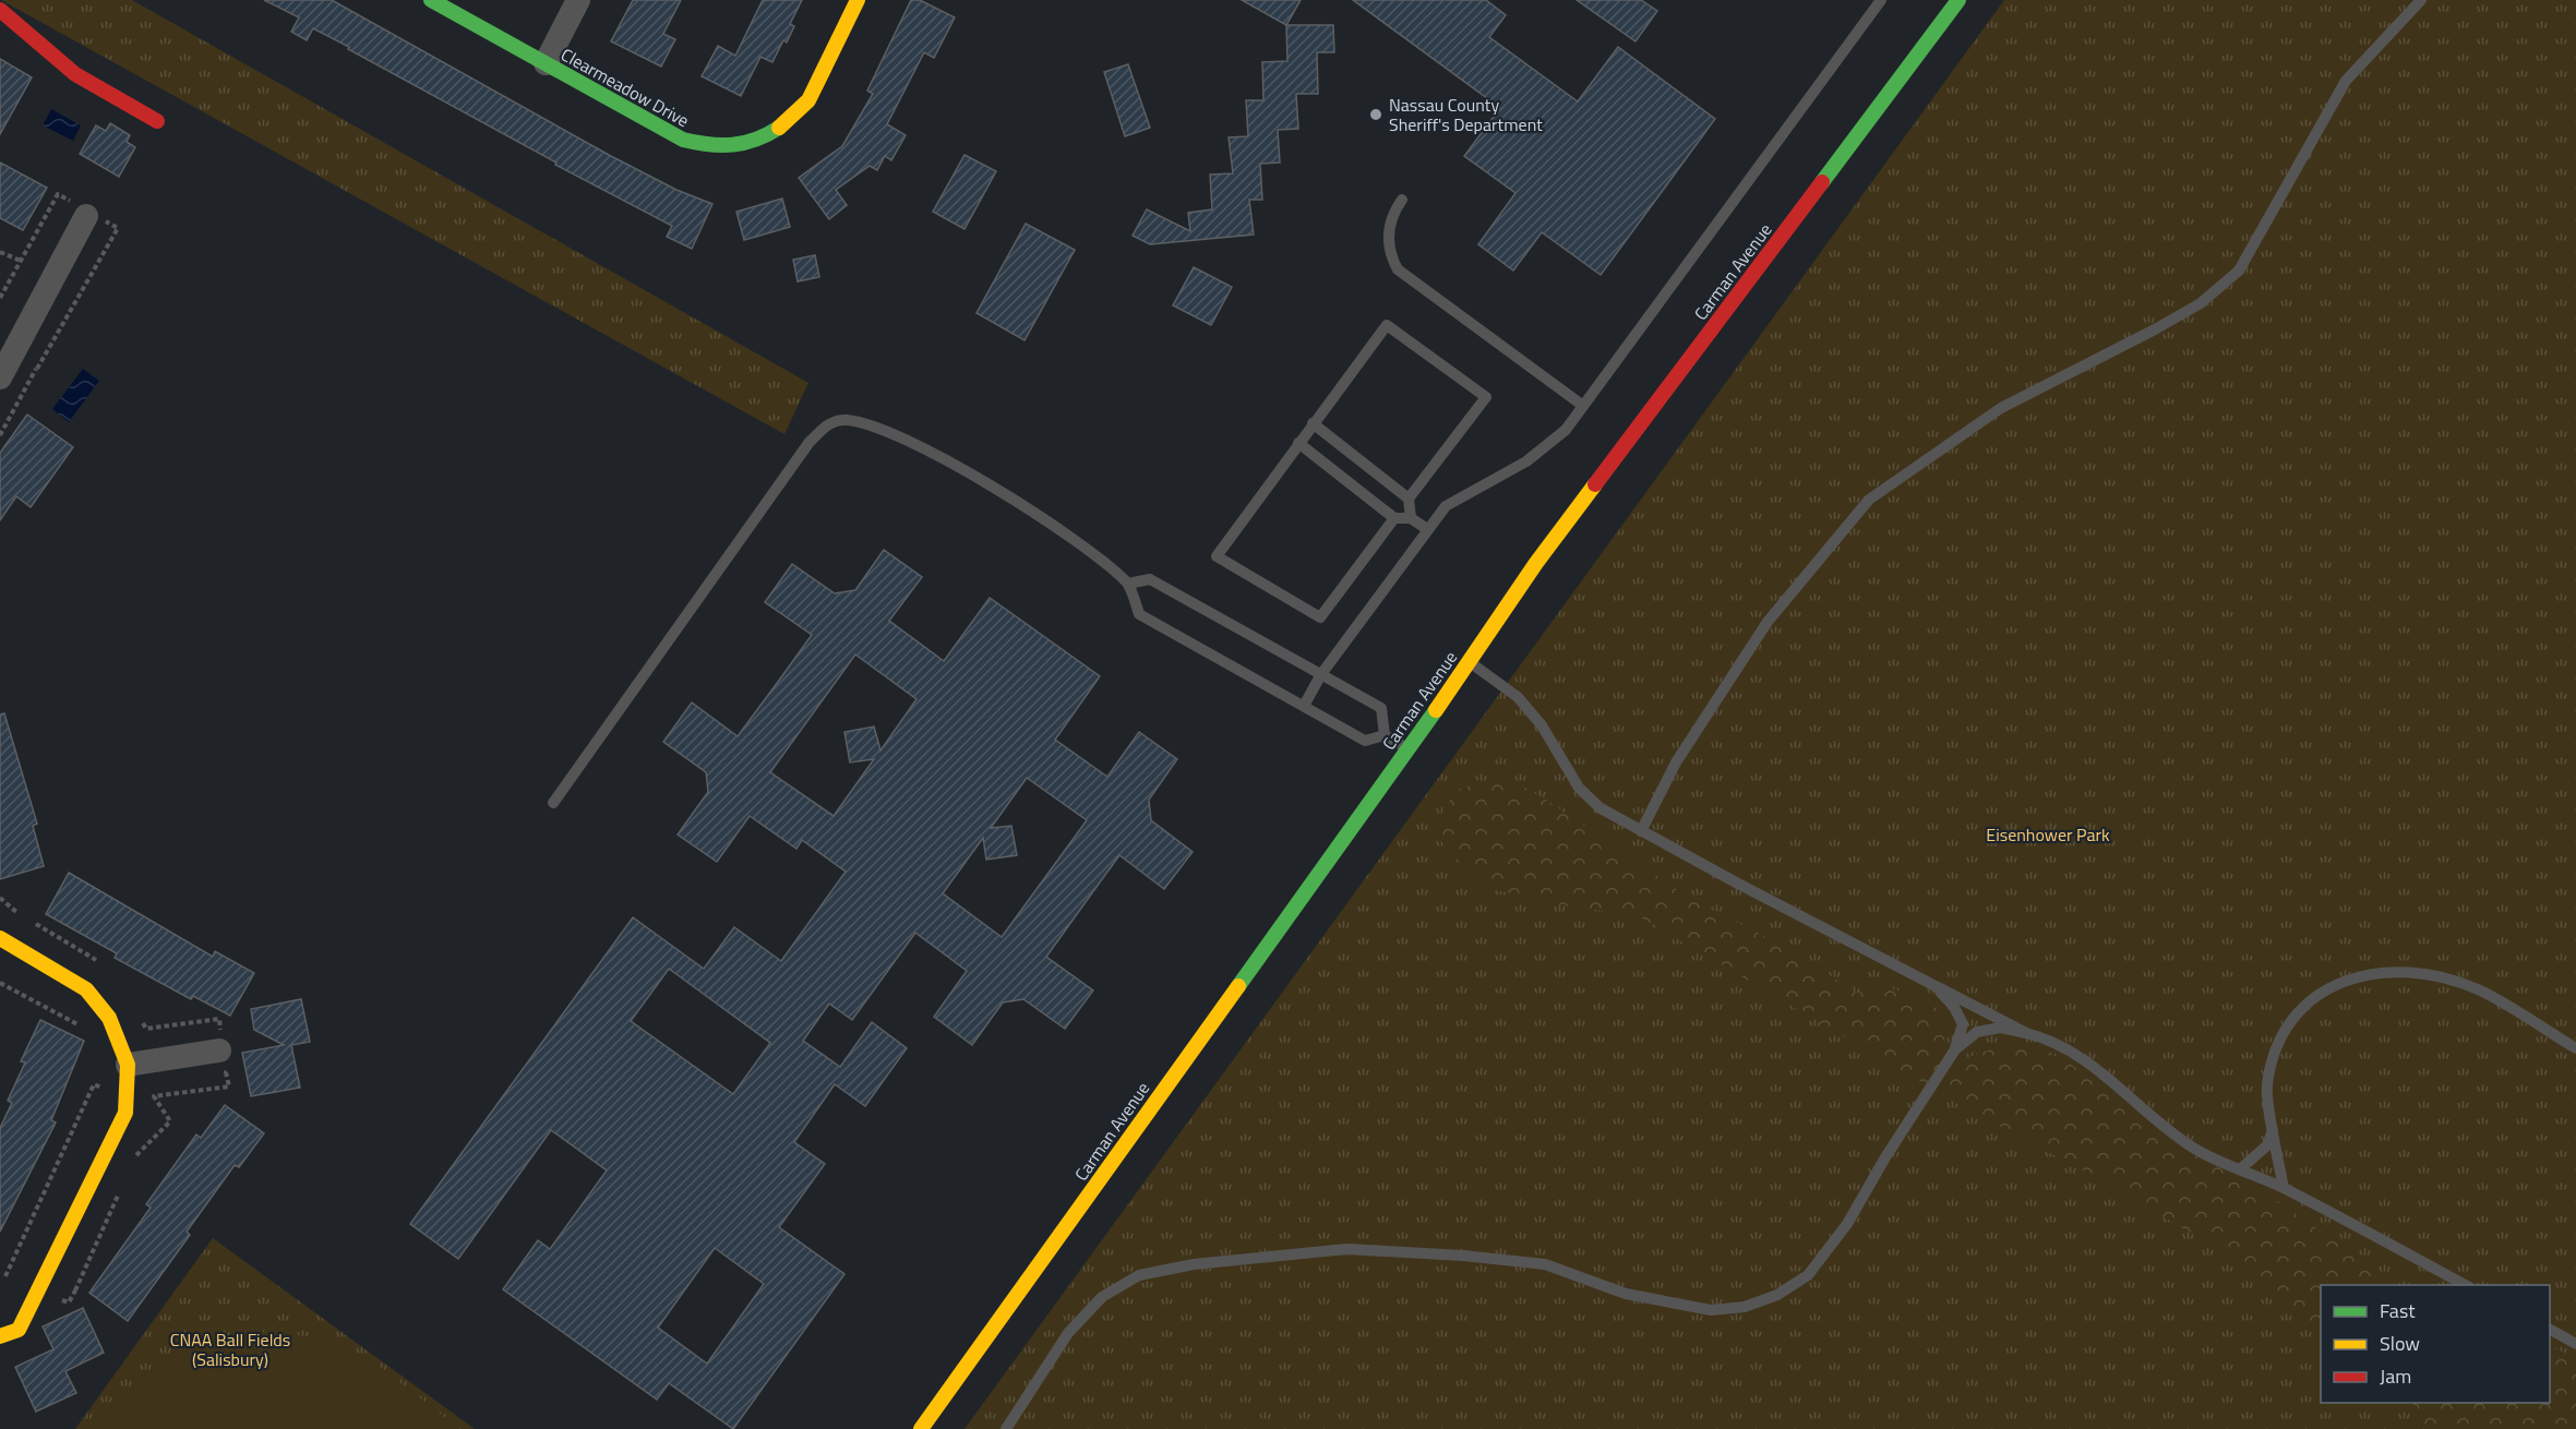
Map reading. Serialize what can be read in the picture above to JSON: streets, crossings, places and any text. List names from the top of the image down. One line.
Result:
{"streets":{"main road":["Clearmeadow Drive","Carman Avenue"]},"parks":["Eisenhower Park","CNAA Ball Fields (Salisbury)"],"places":["Nassau County Sheriff's Department"],"legend":["Fast","Slow","Jam"]}
